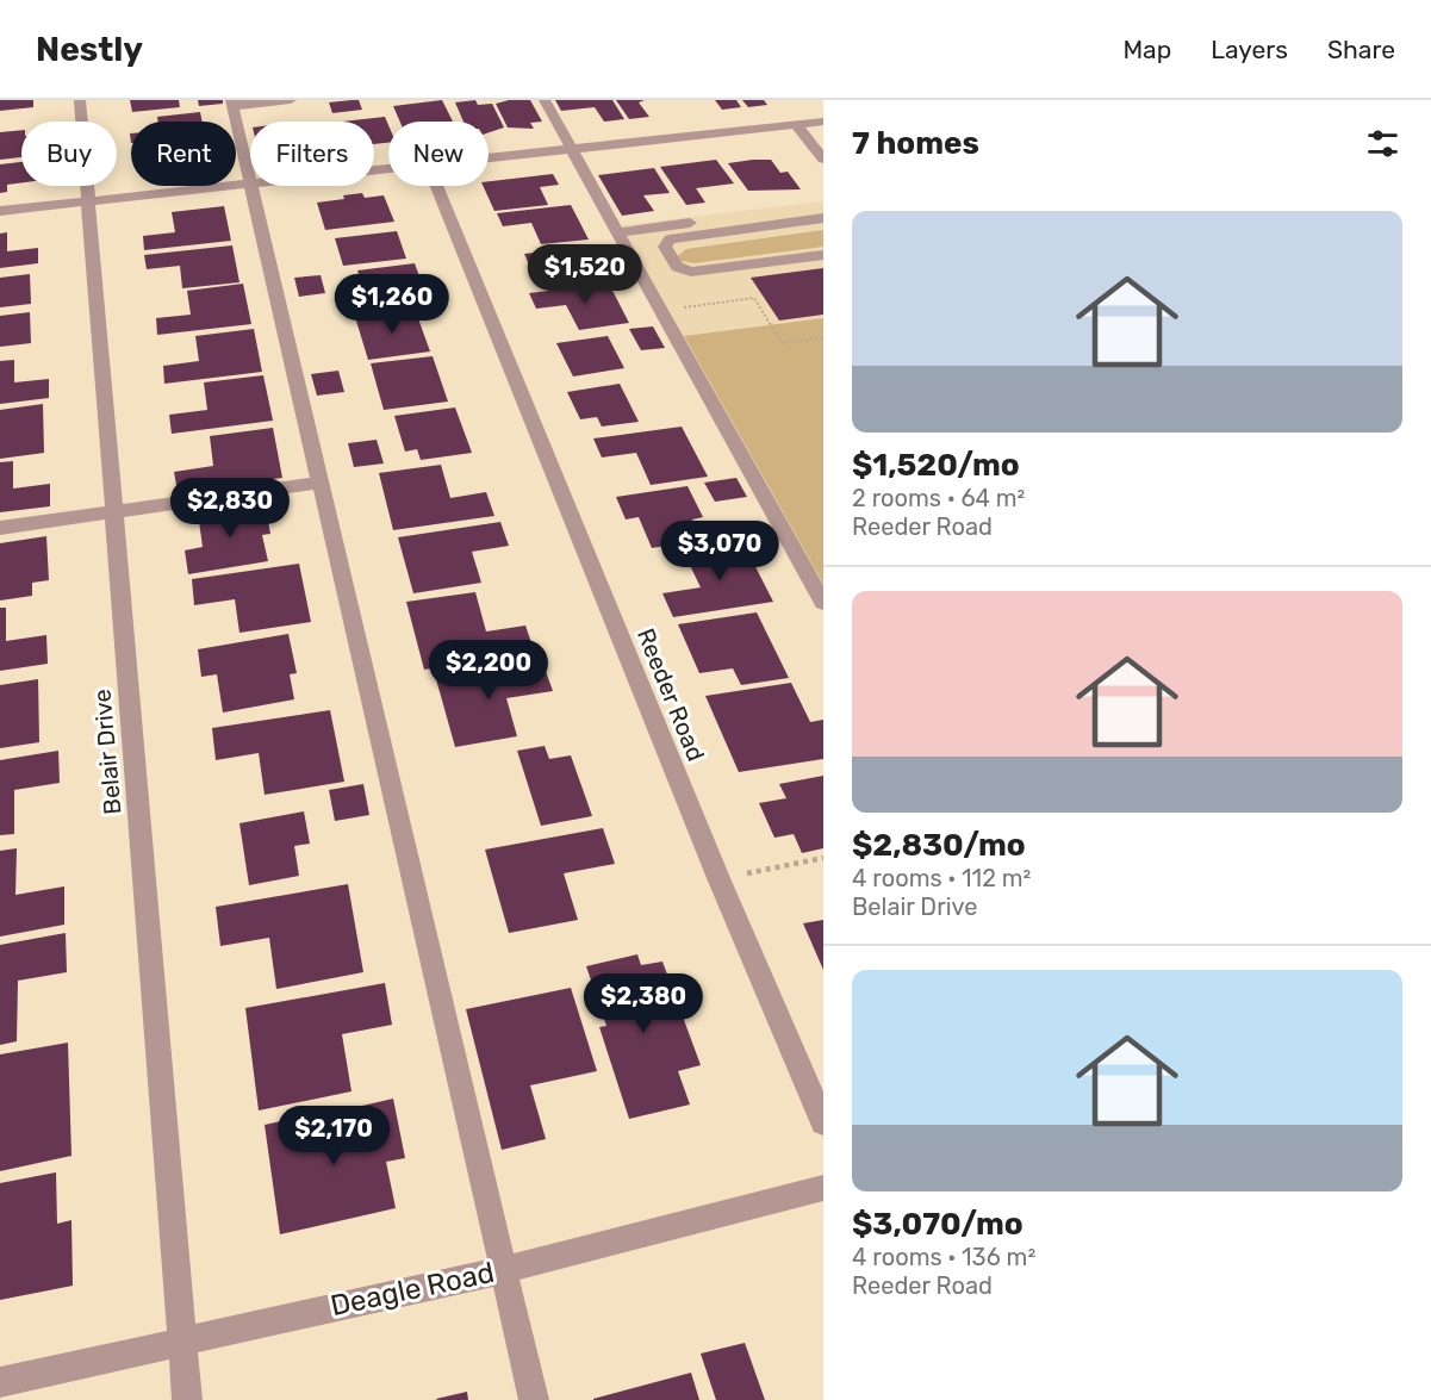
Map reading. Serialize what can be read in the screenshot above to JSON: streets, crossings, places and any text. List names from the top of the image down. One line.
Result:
{"streets":{"street":["Reeder Road","Belair Drive","Deagle Road"]},"crossings":[["Belair Drive","Deagle Road"]],"page":{"header":"Nestly","nav":["Map","Layers","Share"],"heading":"7 homes","chip":["Buy","Rent","Filters","New"],"list":[{"name":"$1,520/mo","note":"2 rooms · 64 m² · Reeder Road"},{"name":"$2,830/mo","note":"4 rooms · 112 m² · Belair Drive"},{"name":"$3,070/mo","note":"4 rooms · 136 m² · Reeder Road"}],"price":["$1,520","$1,260","$2,830","$3,070","$2,200","$2,380","$2,170"]}}
